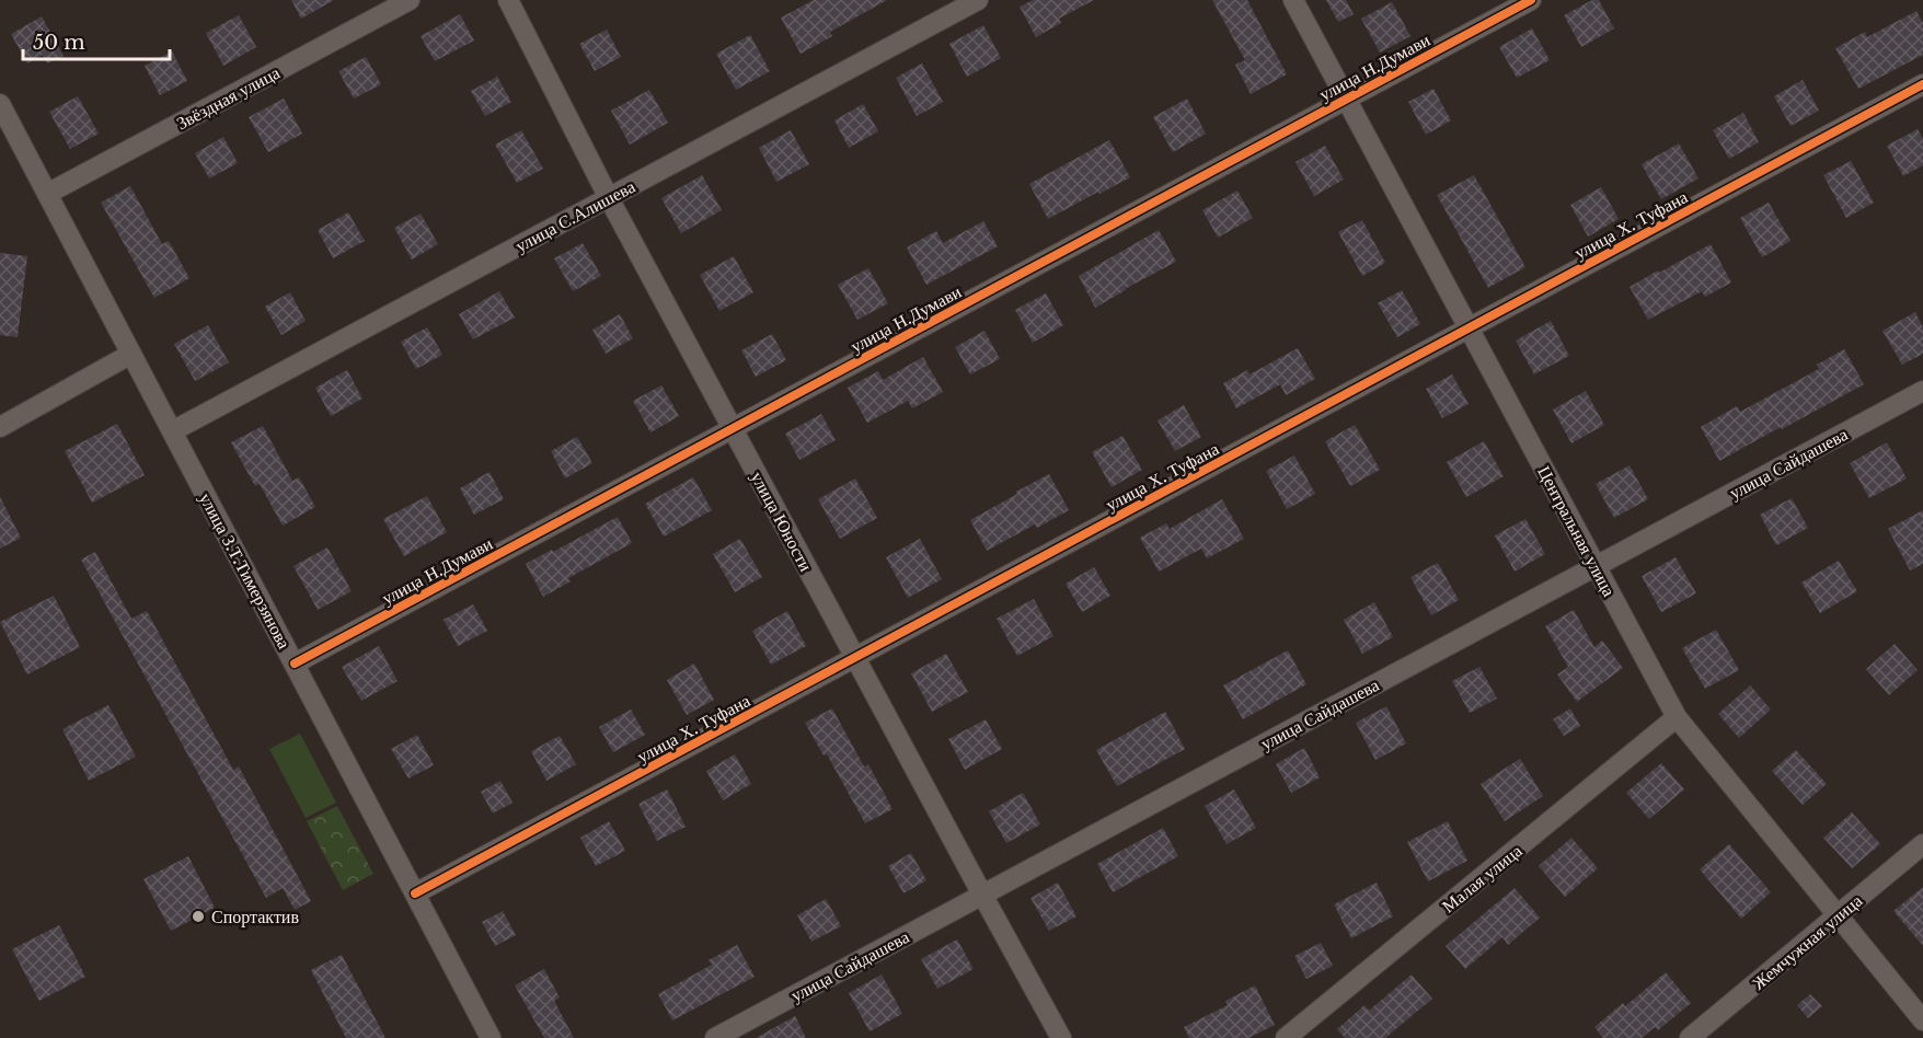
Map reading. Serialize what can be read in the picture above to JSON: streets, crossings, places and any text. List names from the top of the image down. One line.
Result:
{"streets":{"street":["улица Н.Думави","Звёздная улица","улица С.Алишева","улица Х. Туфана","улица Сайдашева","улица Юности","Центральная улица","улица З.Т.Тимерзянова","Малая улица","Жемчужная улица"]},"crossings":[["улица Н.Думави","улица Юности"],["улица Н.Думави","Центральная улица"],["улица Н.Думави","улица З.Т.Тимерзянова"],["Звёздная улица","улица З.Т.Тимерзянова"],["улица С.Алишева","улица Юности"],["улица С.Алишева","улица З.Т.Тимерзянова"],["улица Х. Туфана","улица Юности"],["улица Х. Туфана","Центральная улица"],["улица Х. Туфана","улица З.Т.Тимерзянова"],["улица Сайдашева","улица Юности"],["улица Сайдашева","Центральная улица"],["Центральная улица","Малая улица"],["Центральная улица","Жемчужная улица"]],"places":["Спортактив"],"scale_bar":"50 m"}
